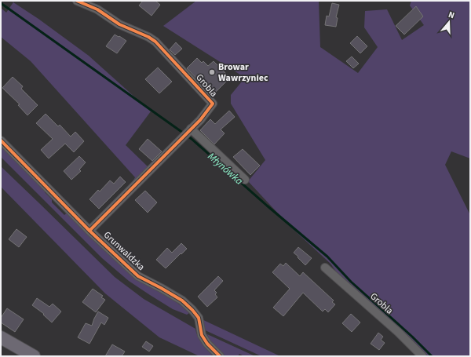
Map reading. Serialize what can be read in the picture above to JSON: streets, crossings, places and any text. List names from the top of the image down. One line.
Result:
{"streets":{"street":["Grobla","Grunwaldzka"]},"crossings":[["Grobla","Grunwaldzka"]],"water":["Młynówka"],"places":["Browar Wawrzyniec"],"north":"top"}
